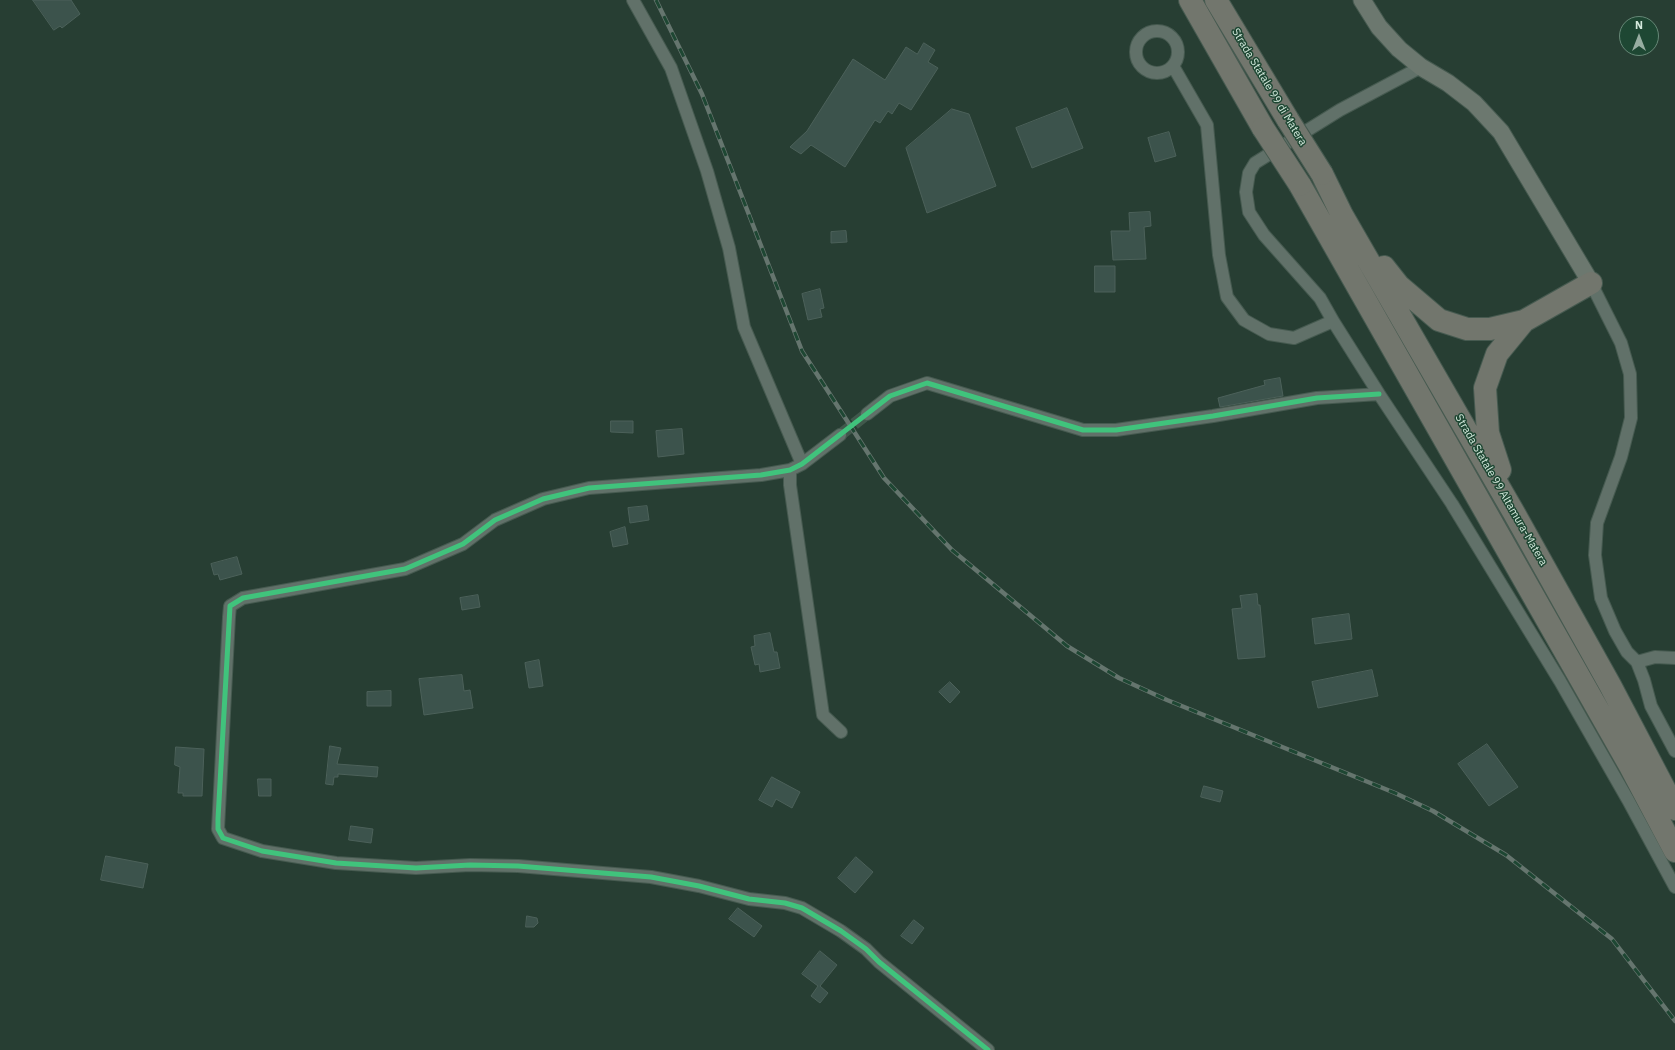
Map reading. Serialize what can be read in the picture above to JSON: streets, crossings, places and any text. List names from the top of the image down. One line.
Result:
{"streets":{"highway":["Strada Statale 99 di Matera","Strada Statale 99 Altamura-Matera"]},"crossings":[["Strada Statale 99 di Matera","Strada Statale 99 Altamura-Matera"]],"north":"top"}
